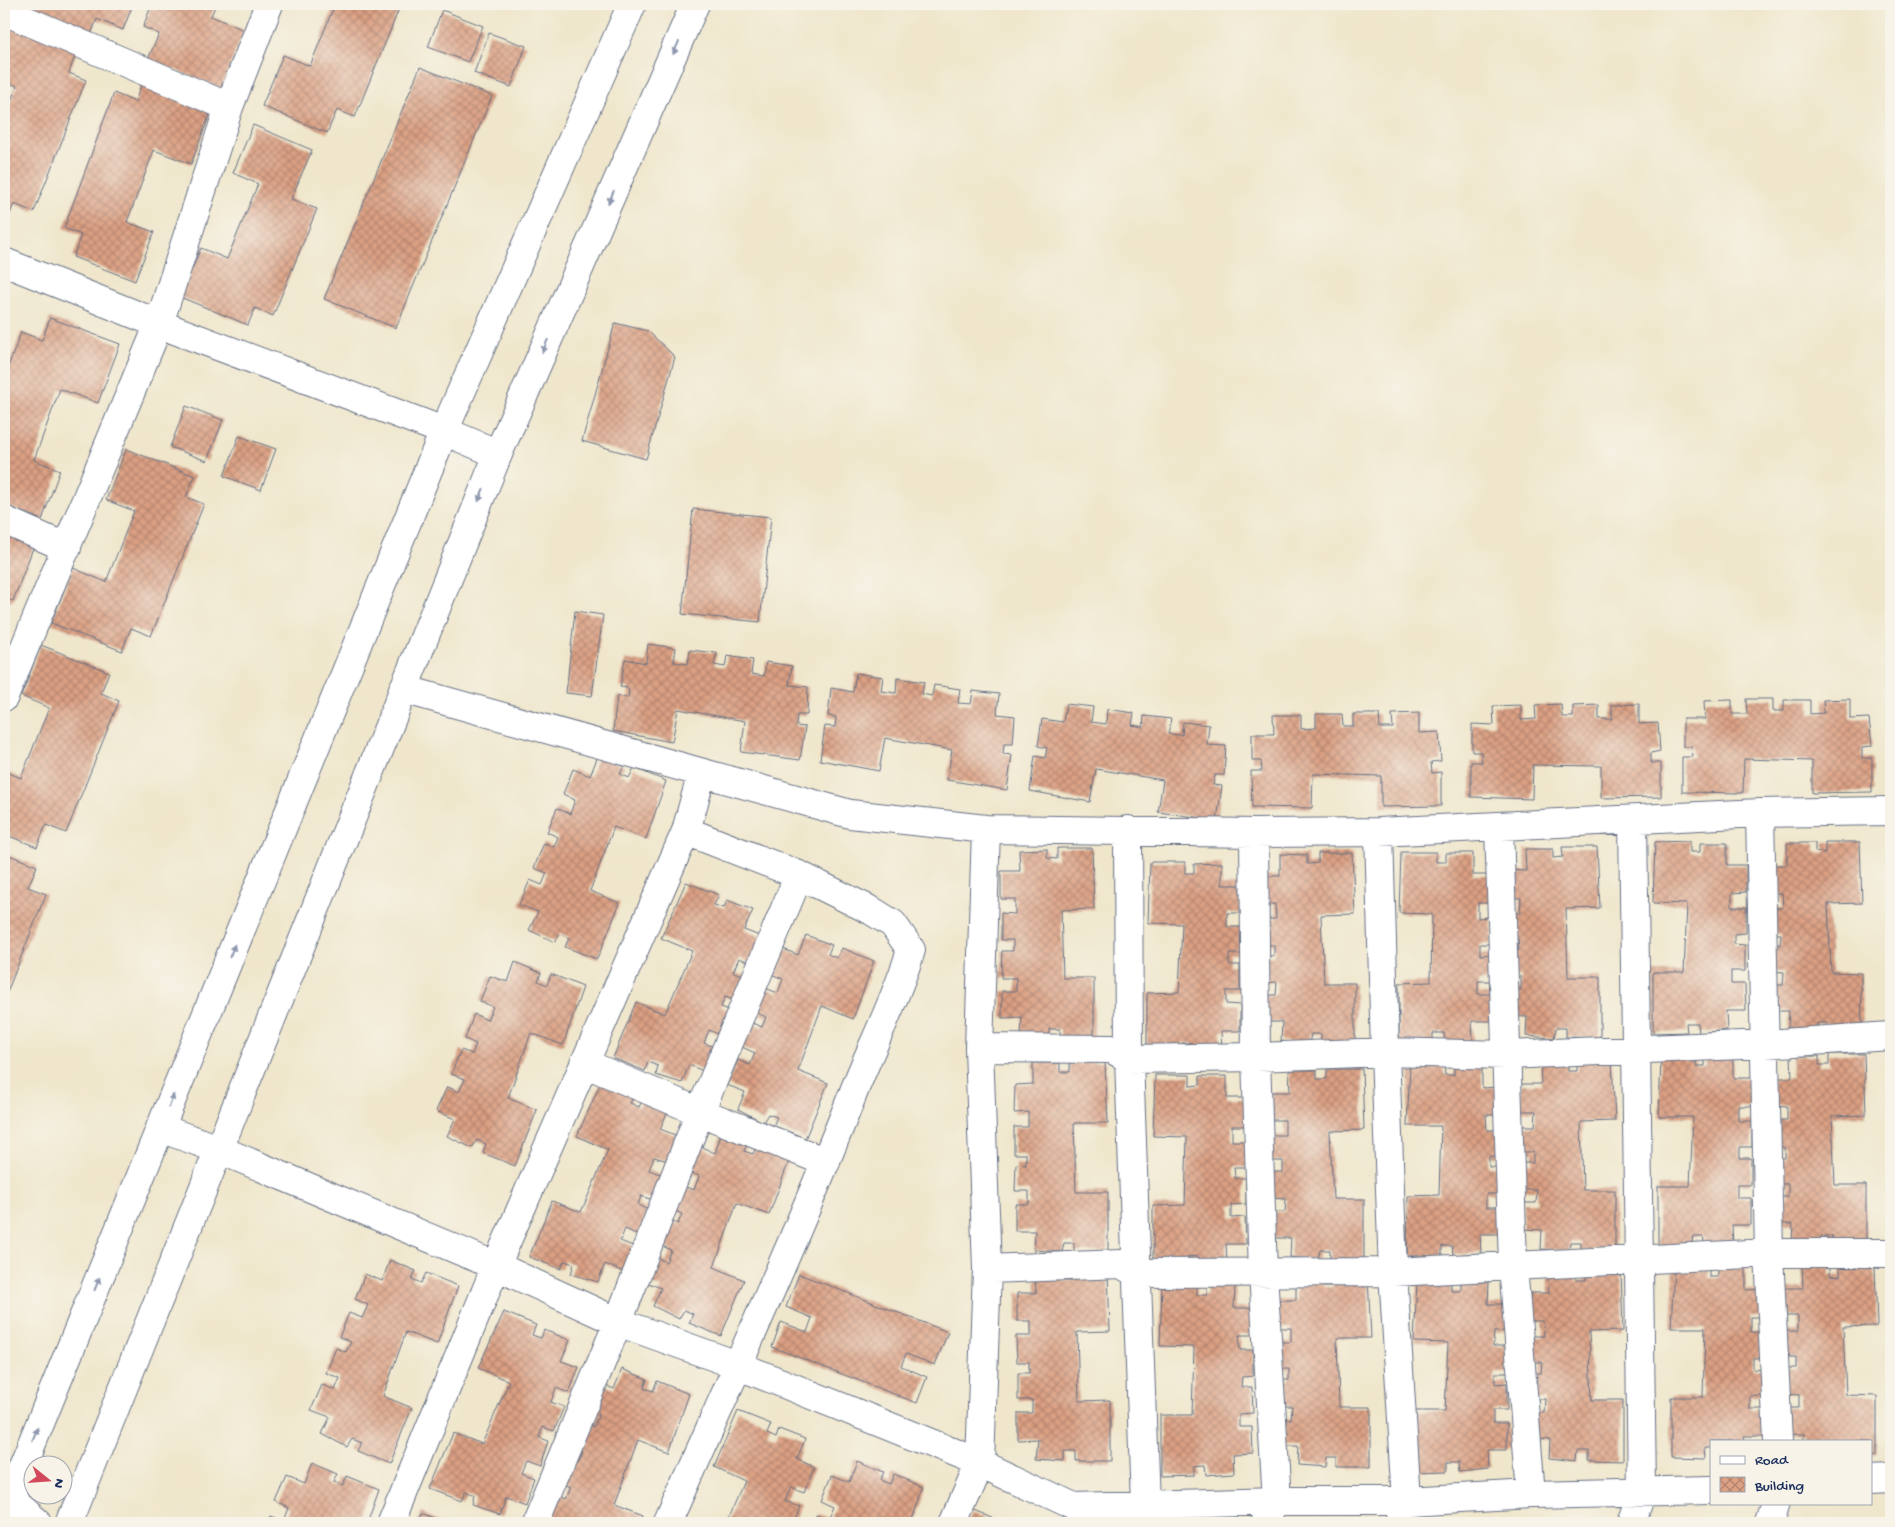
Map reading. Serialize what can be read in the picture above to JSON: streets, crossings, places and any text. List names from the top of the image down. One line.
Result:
{"legend":["Road","Building"],"north":"right"}
